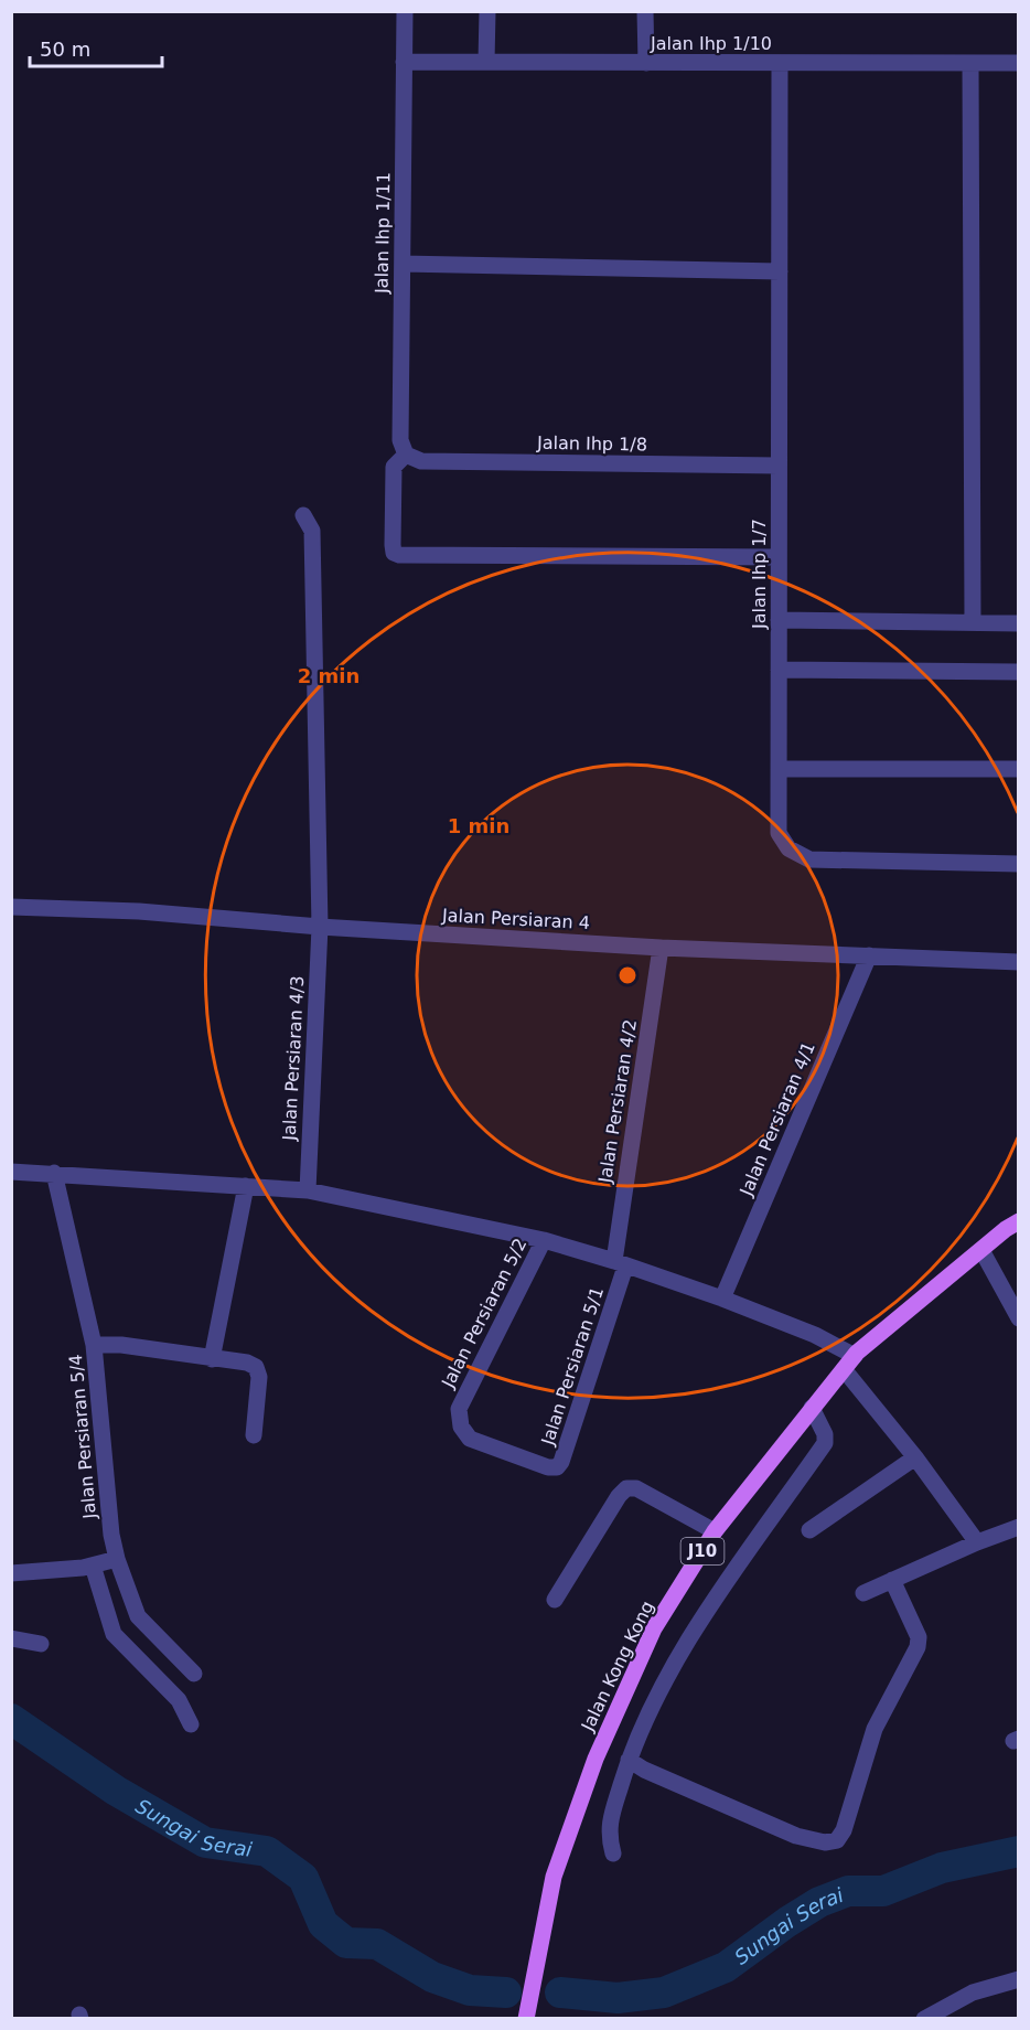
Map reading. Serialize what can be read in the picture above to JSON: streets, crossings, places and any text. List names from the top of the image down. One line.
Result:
{"streets":{"main road":["J10","Jalan Kong Kong"],"street":["Jalan Ihp 1/10","Jalan Ihp 1/11","Jalan Ihp 1/8","Jalan Ihp 1/7","Jalan Persiaran 4","Jalan Persiaran 4/3","Jalan Persiaran 4/2","Jalan Persiaran 4/1","Jalan Persiaran 5/2","Jalan Persiaran 5/1","Jalan Persiaran 5/4"]},"crossings":[["Jalan Ihp 1/10","Jalan Ihp 1/11"],["Jalan Ihp 1/10","Jalan Ihp 1/7"],["Jalan Ihp 1/11","Jalan Ihp 1/8"],["Jalan Ihp 1/8","Jalan Ihp 1/7"],["Jalan Persiaran 4","Jalan Persiaran 4/3"],["Jalan Persiaran 4","Jalan Persiaran 4/2"],["Jalan Persiaran 4","Jalan Persiaran 4/1"],["Jalan Persiaran 4/2","Jalan Persiaran 5/1"],["Jalan Persiaran 5/2","Jalan Persiaran 5/1"]],"water":["Sungai Serai"],"scale_bar":"50 m","rings":["2 min","1 min"]}
